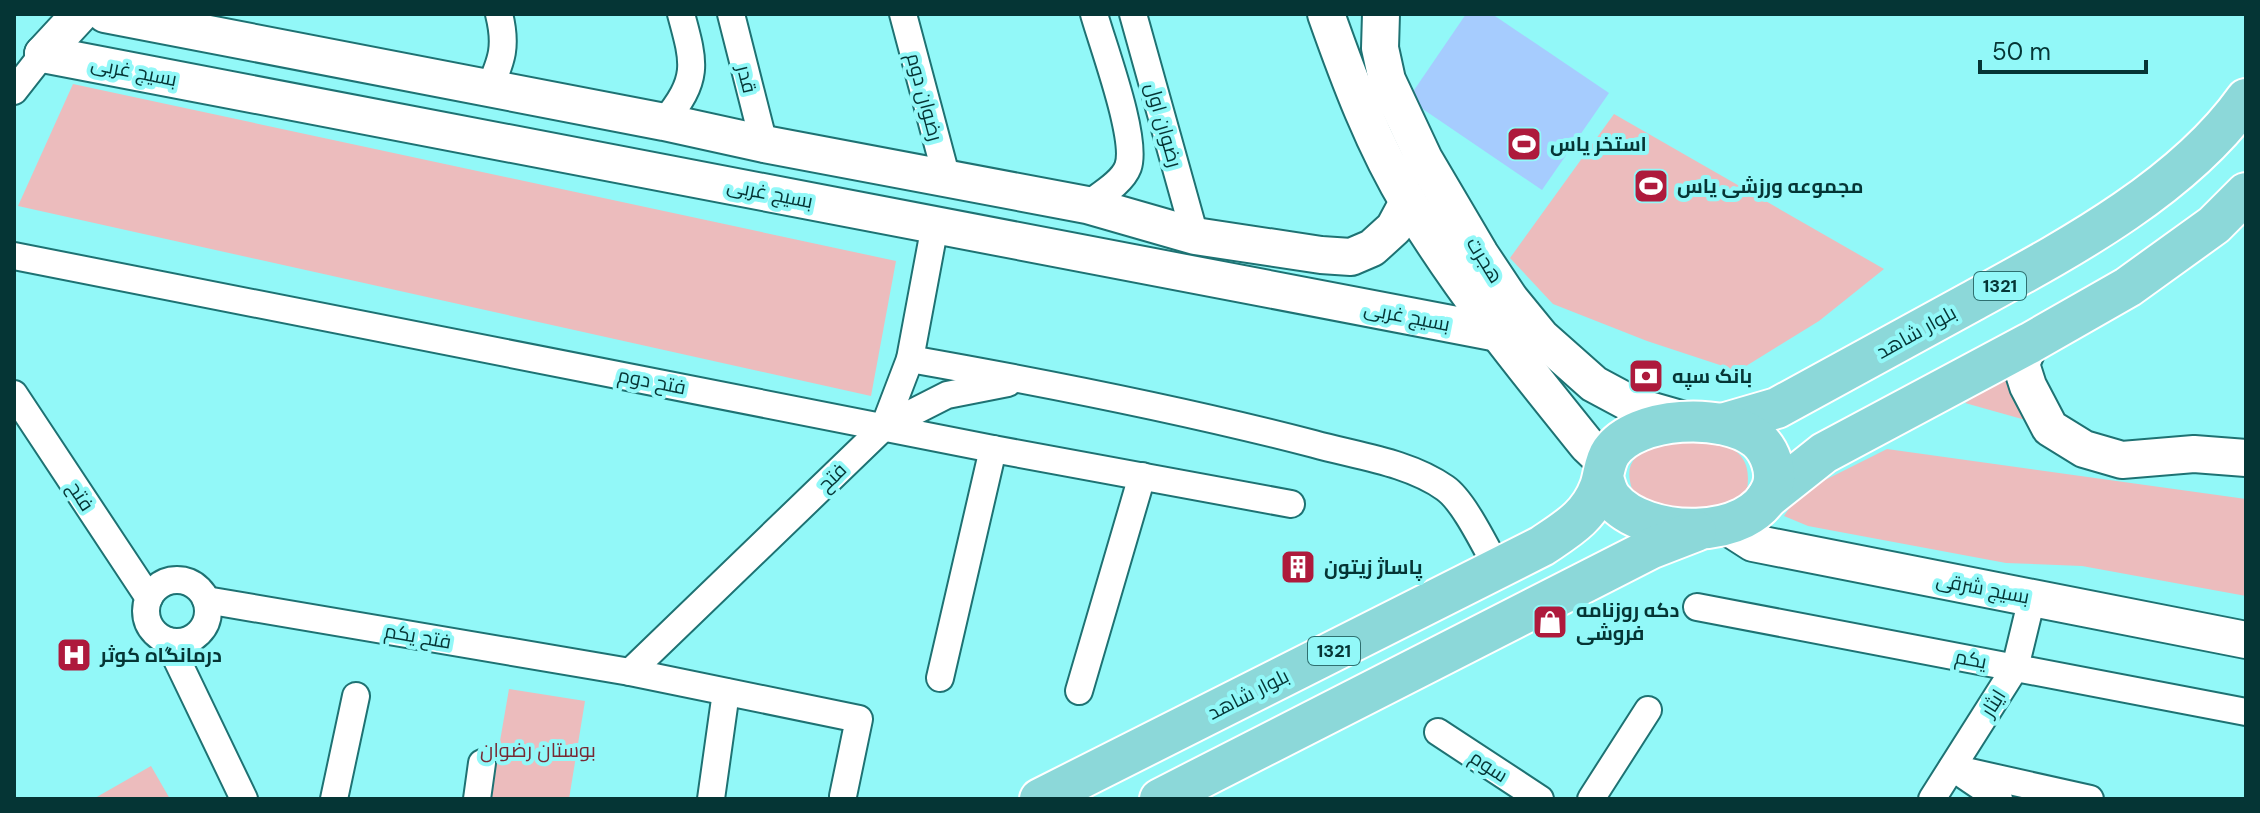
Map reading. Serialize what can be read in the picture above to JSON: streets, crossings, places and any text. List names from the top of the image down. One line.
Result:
{"streets":{"main road":["بسیج غربی","هجرت","1321","بلوار شاهد","بسیج شرقی"],"street":["قدر","رضوان دوم","رضوان اول","فتح دوم","فتح","فتح یکم","یکم","ایثار","سوم"]},"crossings":[["بسیج غربی","هجرت"],["بسیج غربی","فتح"],["هجرت","1321"],["هجرت","بلوار شاهد"],["هجرت","بسیج شرقی"],["1321","بلوار شاهد"],["1321","بسیج شرقی"],["بلوار شاهد","بسیج شرقی"],["فتح دوم","فتح"],["فتح","فتح یکم"],["بسیج شرقی","ایثار"],["یکم","ایثار"]],"parks":["بوستان رضوان"],"places":{"sports":["استخر یاس","مجموعه ورزشی یاس"],"bank":["بانک سپه"],"building":["پاساژ زیتون"],"shop":["دکه روزنامه فروشی"],"hospital":["درمانگاه کوثر"]},"scale_bar":"50 m"}
